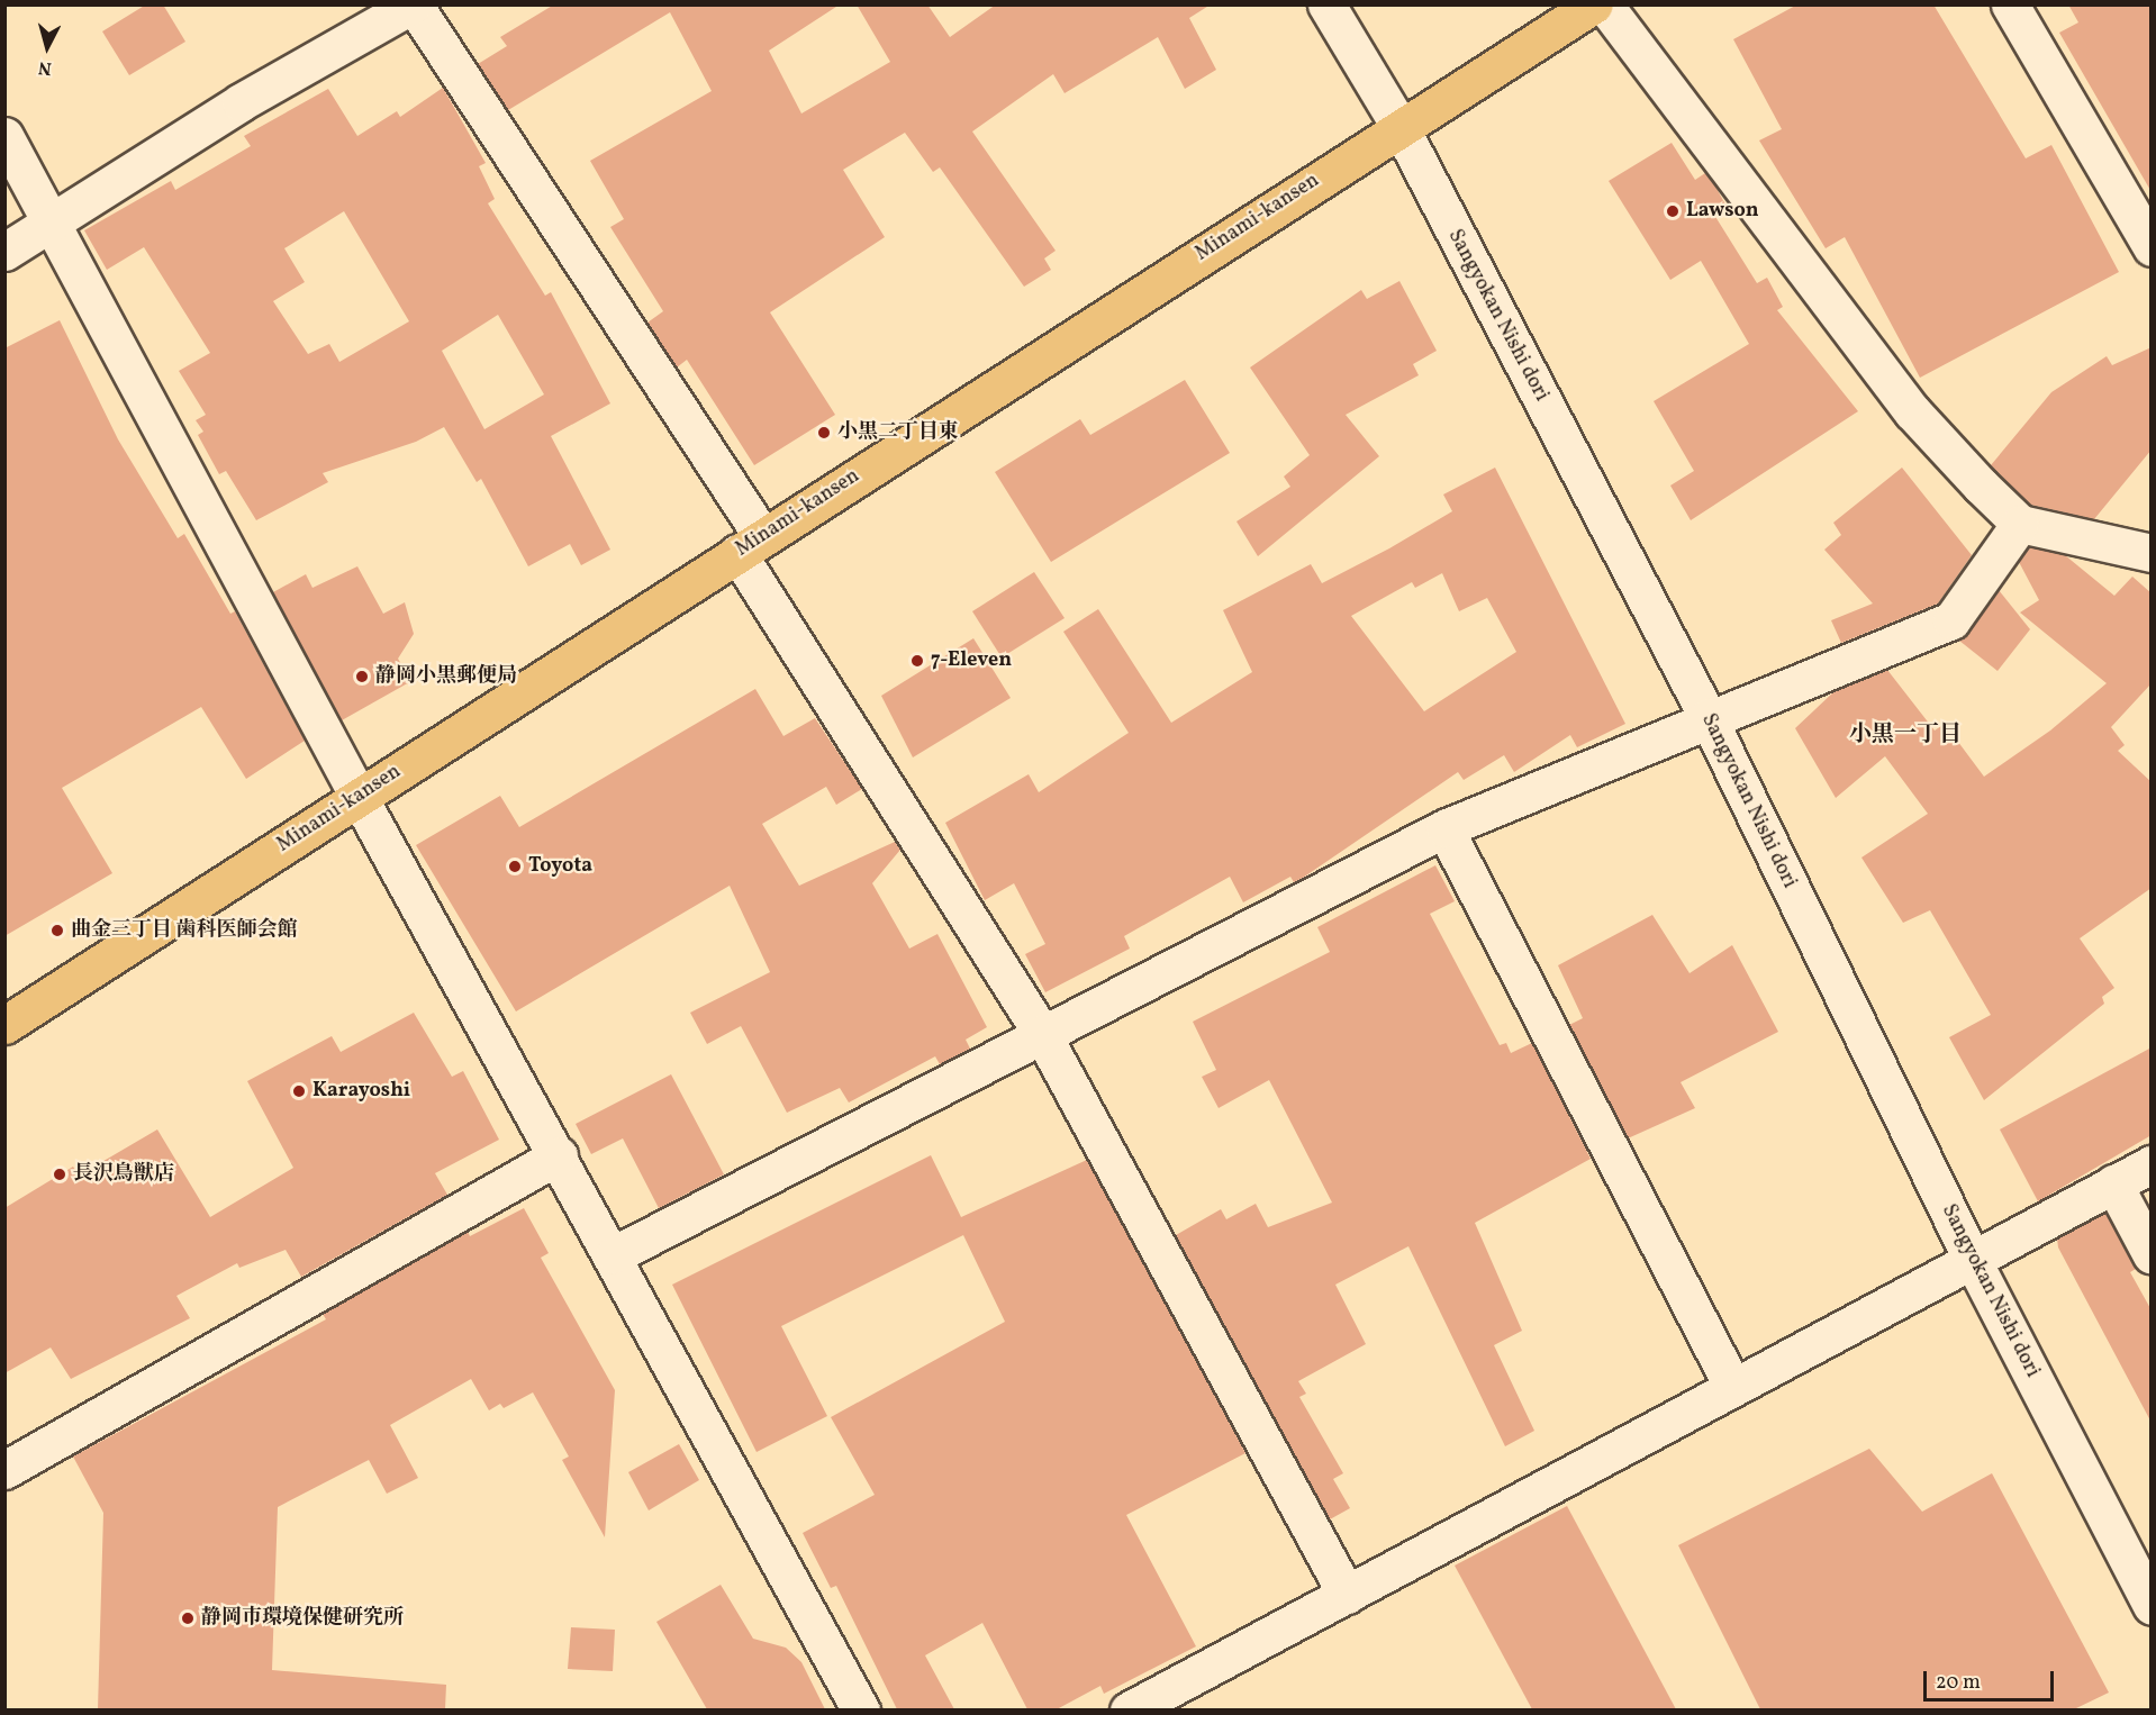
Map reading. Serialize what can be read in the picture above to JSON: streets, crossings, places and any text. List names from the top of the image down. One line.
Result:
{"streets":{"main road":["Minami-kansen"],"street":["Sangyokan Nishi dori"]},"crossings":[["Minami-kansen","Sangyokan Nishi dori"]],"districts":["小黒一丁目"],"places":["Lawson","小黒二丁目東","7-Eleven","静岡小黒郵便局","Toyota","曲金三丁目 歯科医師会館","Karayoshi","長沢鳥獣店","静岡市環境保健研究所"],"scale_bar":"20 m","north":"bottom"}
